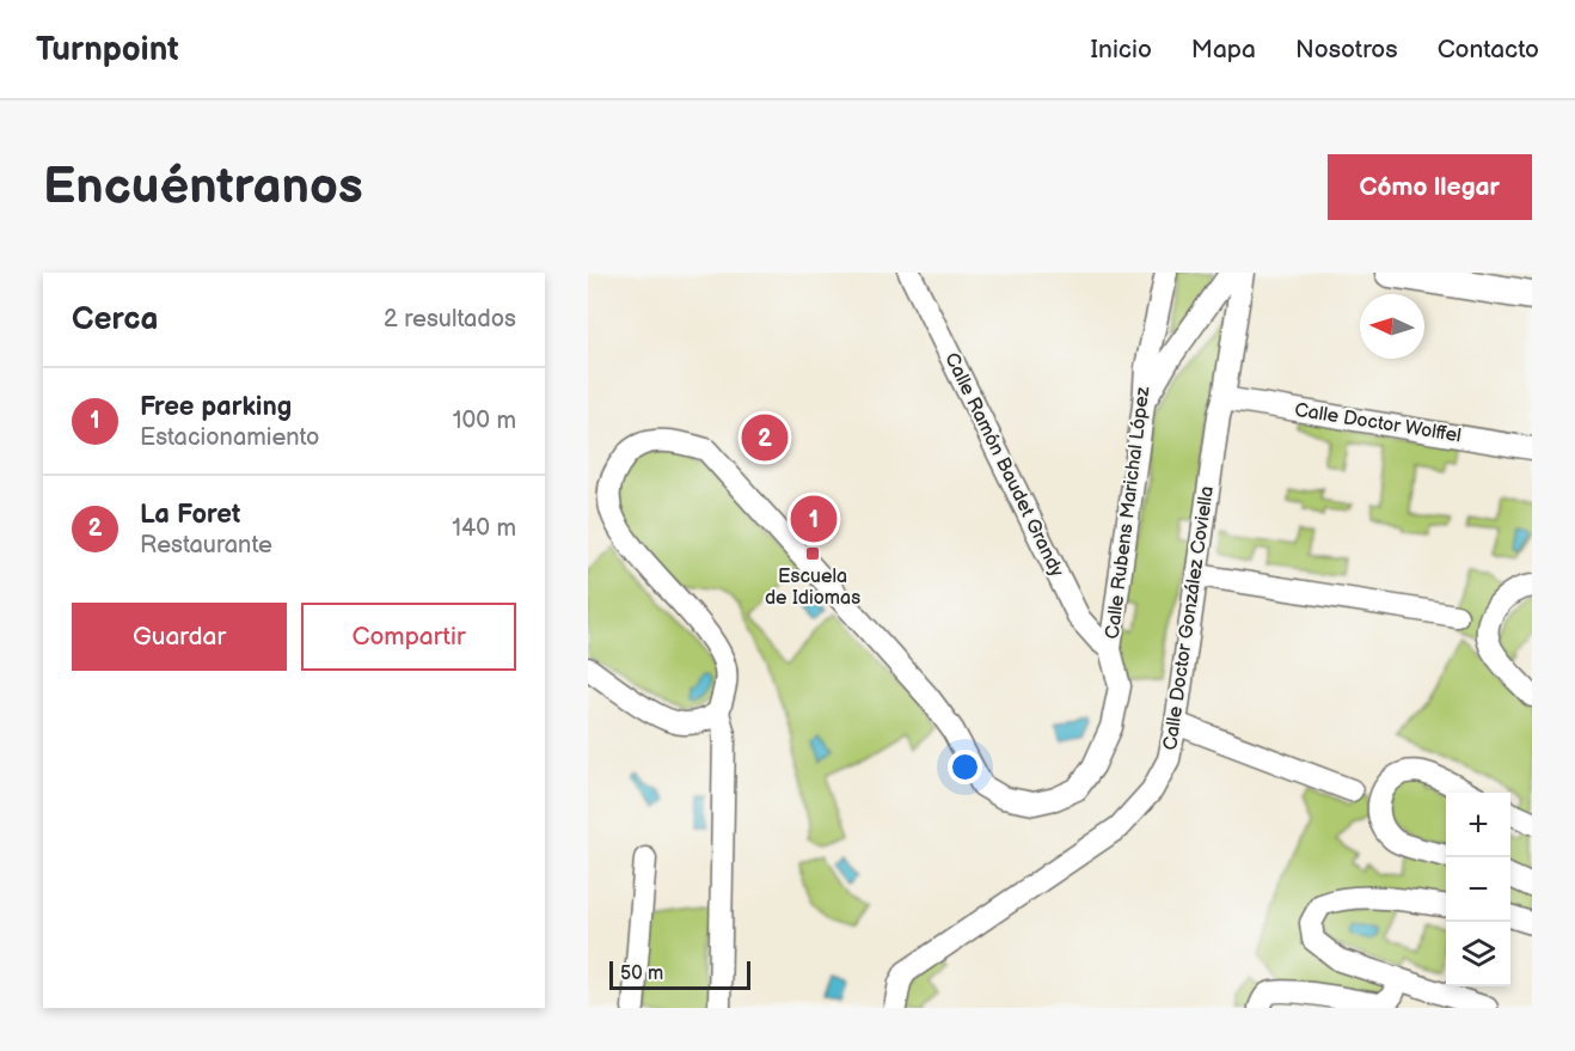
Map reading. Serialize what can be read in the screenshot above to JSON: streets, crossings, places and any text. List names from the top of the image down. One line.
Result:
{"streets":{"street":["Calle Doctor Wolffel","Calle Ramón Baudet Grandy","Calle Rubens Marichal López","Calle Doctor González Coviella"]},"crossings":[["Calle Doctor Wolffel","Calle Doctor González Coviella"],["Calle Ramón Baudet Grandy","Calle Rubens Marichal López"]],"places":{"transit":["Escuela de Idiomas"]},"scale_bar":"50 m","north":"left","page":{"header":"Turnpoint","nav":["Inicio","Mapa","Nosotros","Contacto"],"buttons":["Cómo llegar",["Guardar","Compartir"]],"title":"Encuéntranos","heading":["Cerca","2 resultados"],"list":[{"mark":"1","name":"Free parking","note":"Estacionamiento","value":"100 m"},{"mark":"2","name":"La Foret","note":"Restaurante","value":"140 m"}],"pins":["2","1"],"map_buttons":["+","−"],"scale":"50 m"}}
